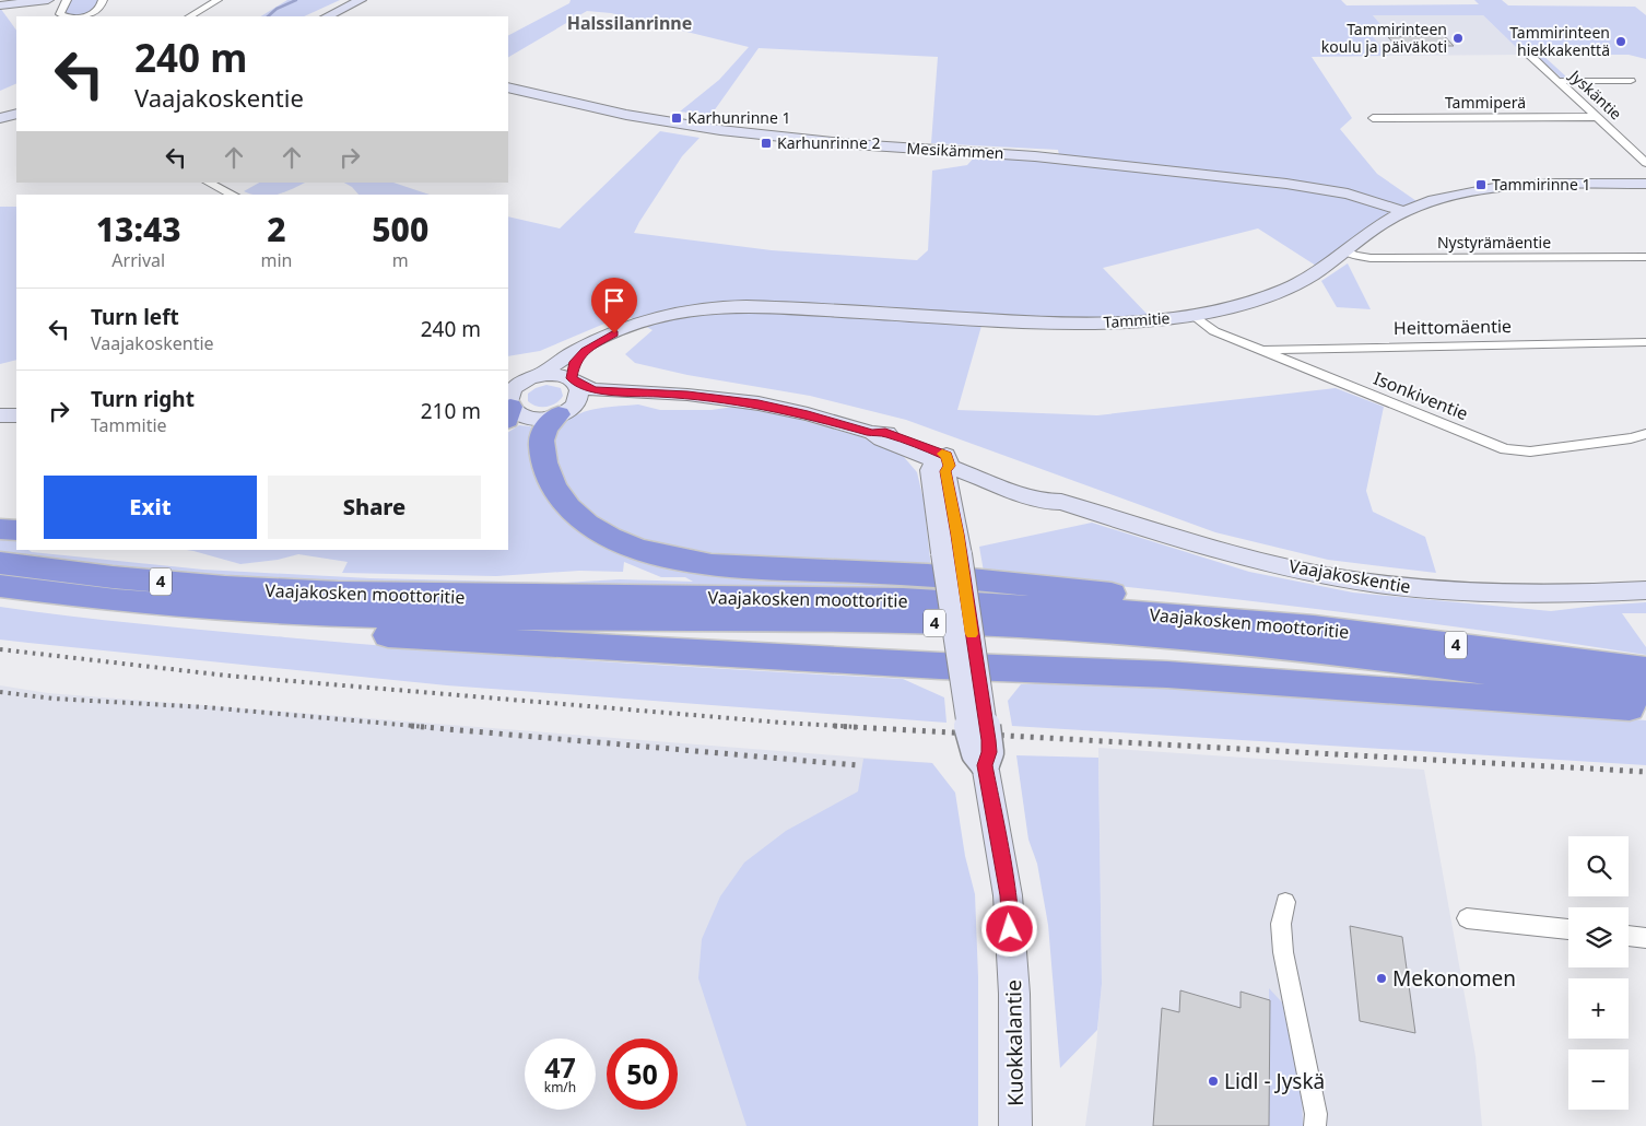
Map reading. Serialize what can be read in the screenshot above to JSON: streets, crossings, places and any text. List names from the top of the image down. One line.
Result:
{"streets":{"highway":["4","Vaajakosken moottoritie"],"street":["Jyskäntie","Tammiperä","Mesikämmen","Nystyrämäentie","Tammitie","Heittomäentie","Isonkiventie","Vaajakoskentie","Kuokkalantie"]},"crossings":[["Jyskäntie","Tammiperä"],["Mesikämmen","Tammitie"],["Nystyrämäentie","Tammitie"],["Tammitie","Isonkiventie"],["Tammitie","Vaajakoskentie"],["Heittomäentie","Isonkiventie"],["Vaajakoskentie","Kuokkalantie"]],"districts":["Halssilanrinne"],"places":{"other":["Tammirinteen koulu ja päiväkoti","Tammirinteen hiekkakenttä","Mekonomen","Lidl - Jyskä"],"transit":["Karhunrinne 1","Karhunrinne 2","Tammirinne 1"]},"page":{"turn":["240 m","Vaajakoskentie"],"eta":["13:43","Arrival","2","min","500","m"],"list":[{"name":"Turn left","note":"Vaajakoskentie","value":"240 m"},{"name":"Turn right","note":"Tammitie","value":"210 m"}],"buttons":["Exit","Share"],"map_buttons":["+","−"],"speed":"47 km/h","limit":"50"}}
